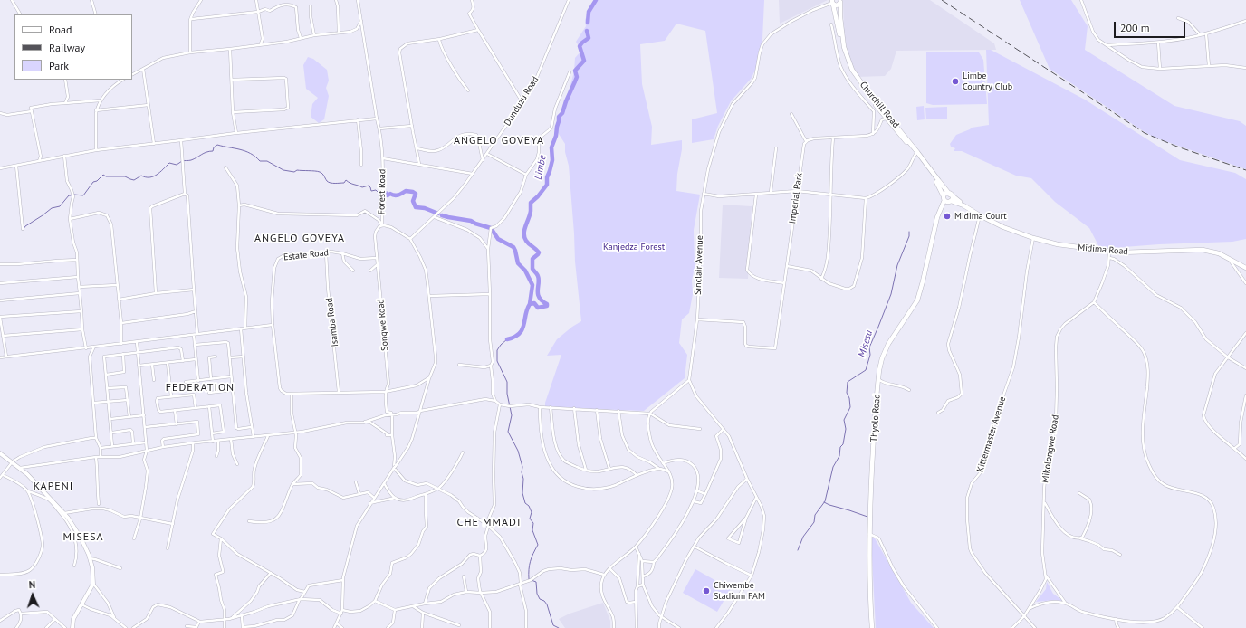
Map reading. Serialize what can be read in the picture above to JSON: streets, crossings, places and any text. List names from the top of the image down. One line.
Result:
{"streets":{"main road":["Churchill Road","Midima Road","Thyolo Road"],"street":["Dunduzu Road","Forest Road","Imperial Park","Estate Road","Sinclair Avenue","Isamba Road","Songwe Road","Kittermaster Avenue","Mikolongwe Road"]},"crossings":[["Churchill Road","Midima Road"],["Churchill Road","Sinclair Avenue"],["Churchill Road","Thyolo Road"],["Forest Road","Songwe Road"],["Imperial Park","Sinclair Avenue"],["Midima Road","Thyolo Road"],["Midima Road","Kittermaster Avenue"],["Estate Road","Isamba Road"],["Estate Road","Songwe Road"],["Kittermaster Avenue","Mikolongwe Road"]],"districts":["ANGELO GOVEYA","ANGELO GOVEYA","FEDERATION","KAPENI","CHE MMADI","MISESA"],"water":["Limbe","Misesa"],"parks":["Kanjedza Forest"],"places":["Limbe Country Club","Midima Court","Chiwembe Stadium FAM"],"legend":["Road","Railway","Park"],"scale_bar":"200 m","north":"top"}
